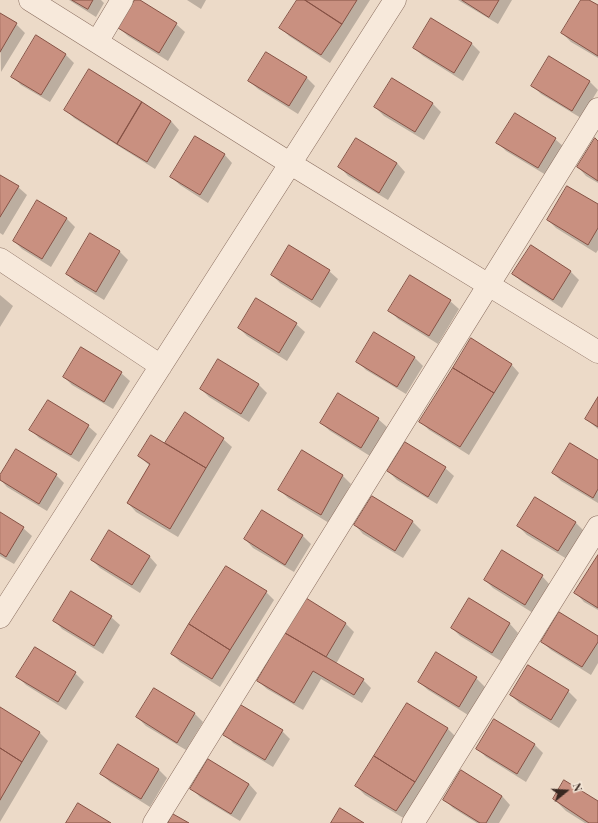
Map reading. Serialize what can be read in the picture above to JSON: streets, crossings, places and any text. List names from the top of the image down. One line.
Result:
{"north":"right"}
